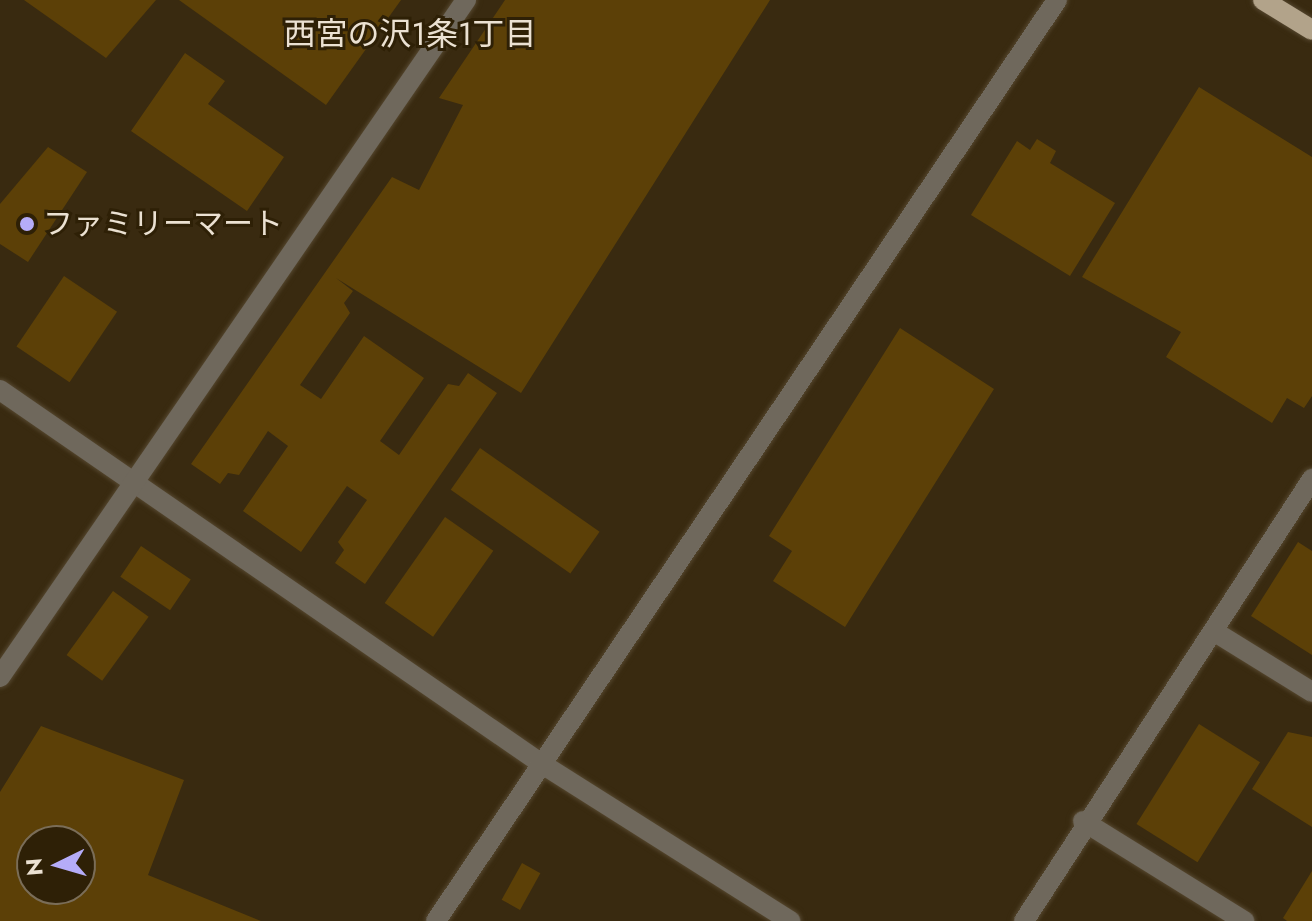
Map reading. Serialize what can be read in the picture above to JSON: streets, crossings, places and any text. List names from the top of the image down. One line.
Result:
{"districts":["西宮の沢1条1丁目"],"places":["ファミリーマート"],"north":"left"}
